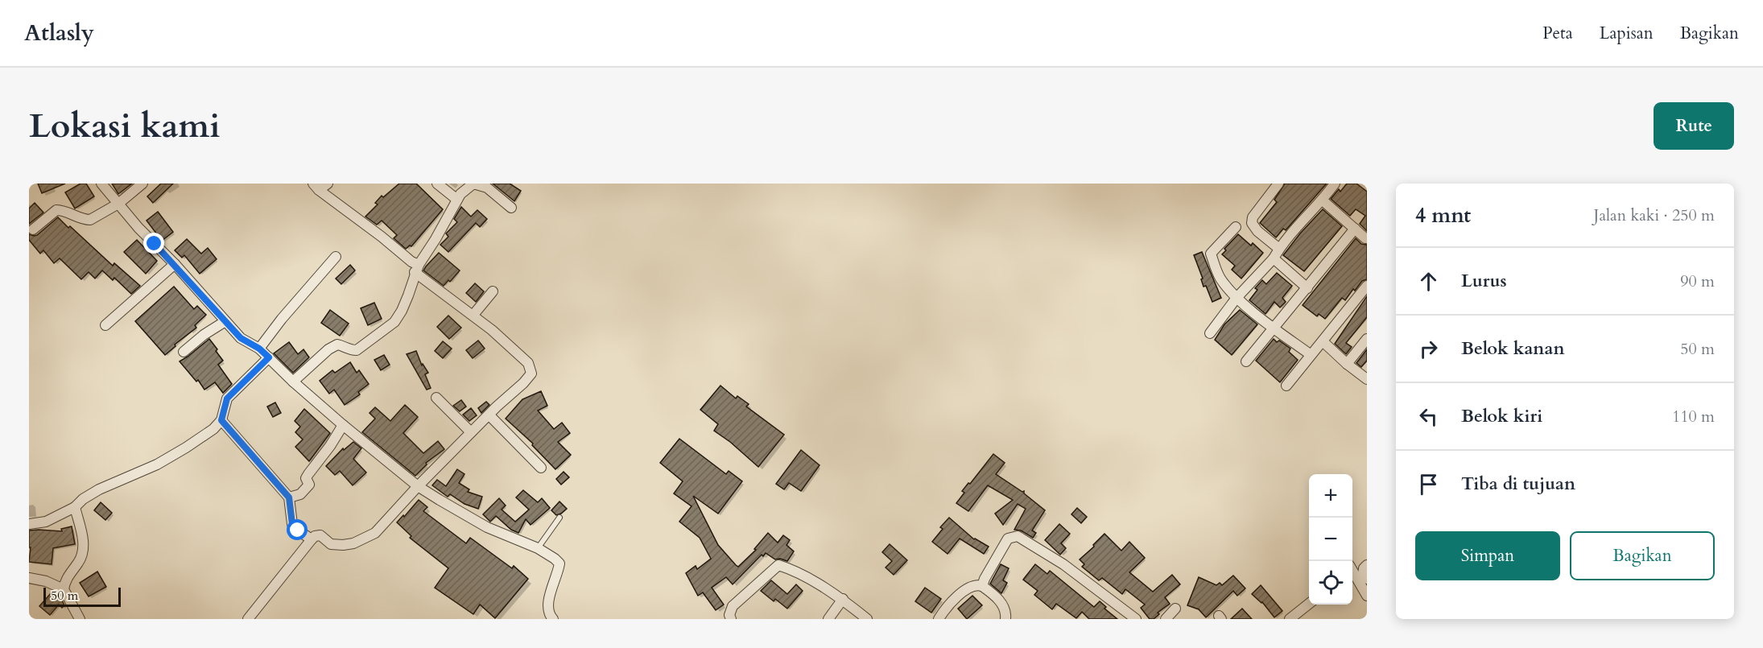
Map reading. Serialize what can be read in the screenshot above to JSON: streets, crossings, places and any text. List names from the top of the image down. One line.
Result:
{"scale_bar":"50 m","page":{"header":"Atlasly","nav":["Peta","Lapisan","Bagikan"],"buttons":["Rute",["Simpan","Bagikan"]],"title":"Lokasi kami","heading":["4 mnt","Jalan kaki · 250 m"],"list":[["Lurus","90 m"],["Belok kanan","50 m"],["Belok kiri","110 m"],"Tiba di tujuan"],"map_buttons":["+","−"],"scale":"50 m"}}
